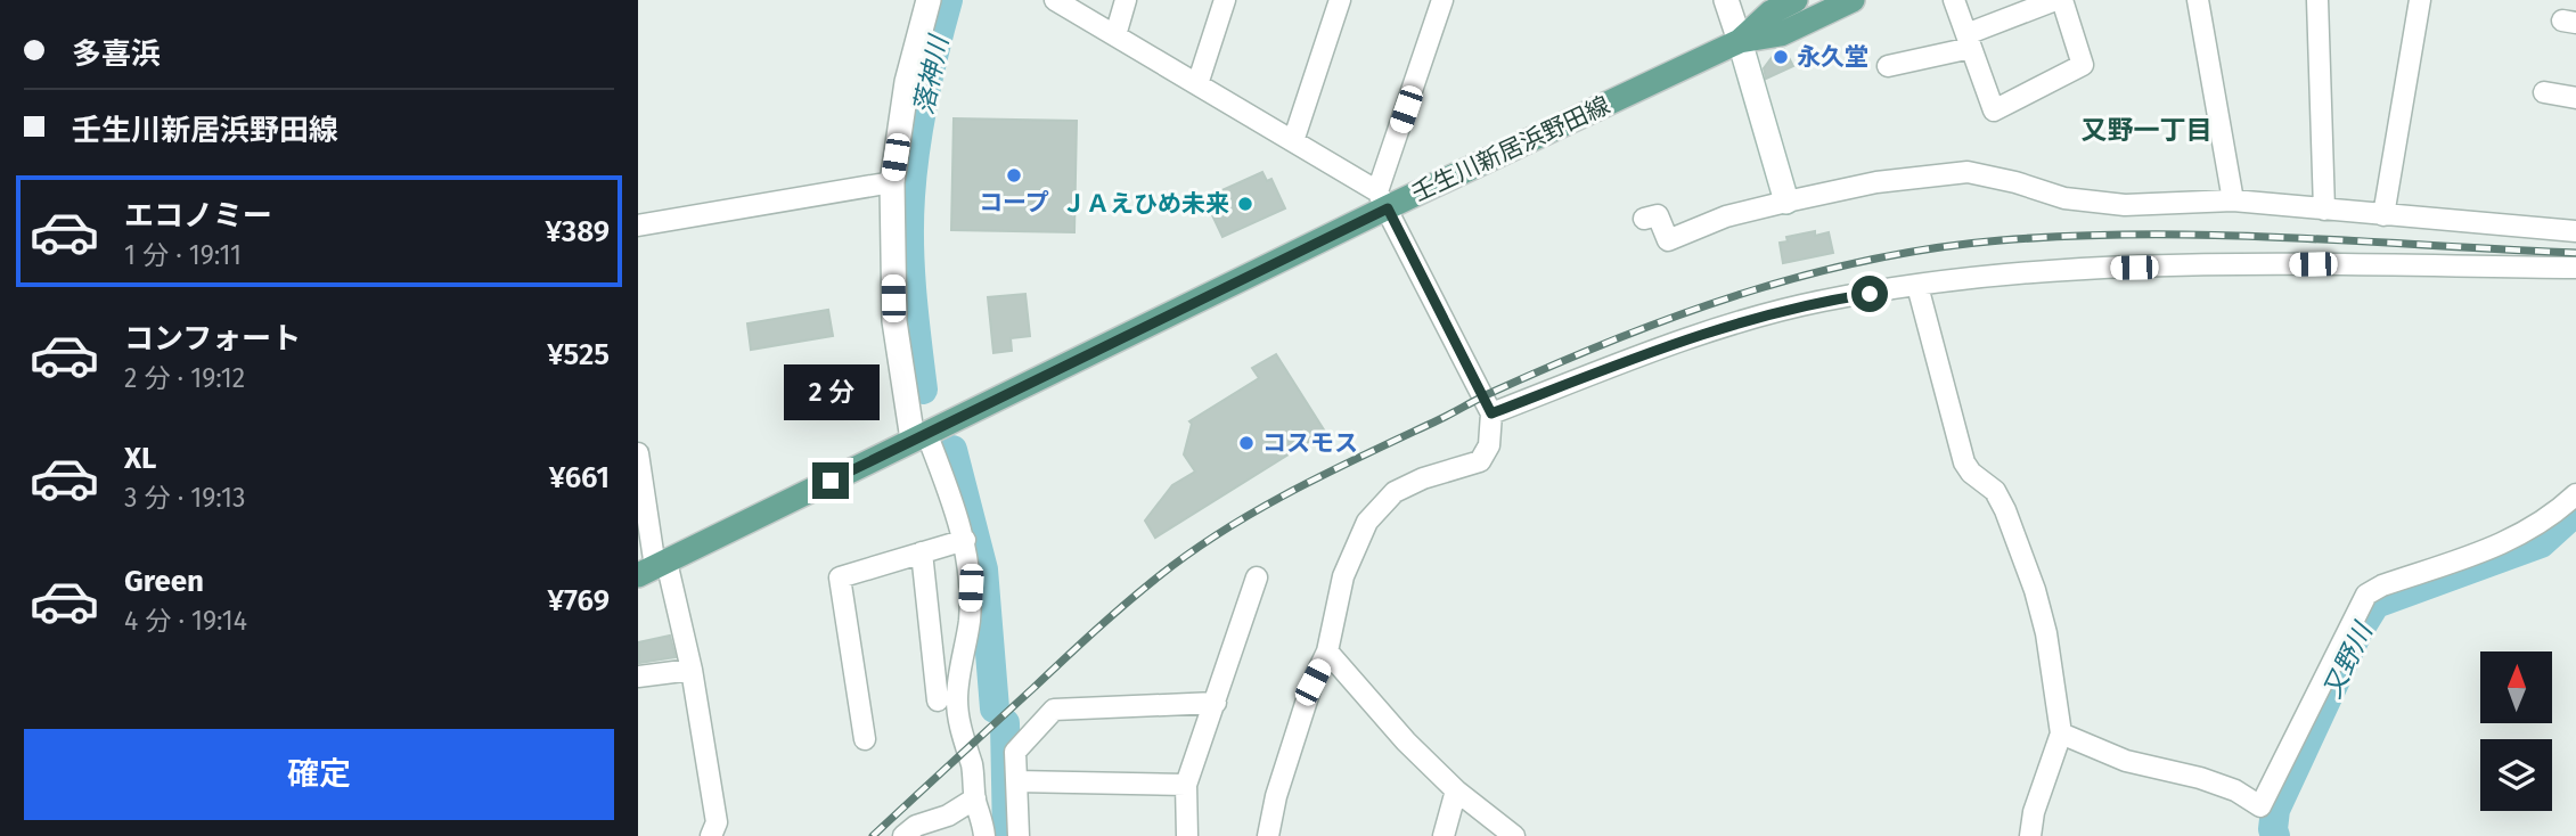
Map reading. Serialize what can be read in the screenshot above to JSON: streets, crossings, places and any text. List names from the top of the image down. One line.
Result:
{"streets":{"main road":["壬生川新居浜野田線"]},"districts":["又野一丁目"],"water":["落神川","又野川"],"places":["永久堂","コープ","ＪＡえひめ未来","コスモス"],"north":"top","page":{"banner":["多喜浜","壬生川新居浜野田線"],"list":[{"name":"エコノミー","note":"1 分 · 19:11","value":"¥389"},{"name":"コンフォート","note":"2 分 · 19:12","value":"¥525"},{"name":"XL","note":"3 分 · 19:13","value":"¥661"},{"name":"Green","note":"4 分 · 19:14","value":"¥769"}],"bubble":"2 分","buttons":"確定"}}
